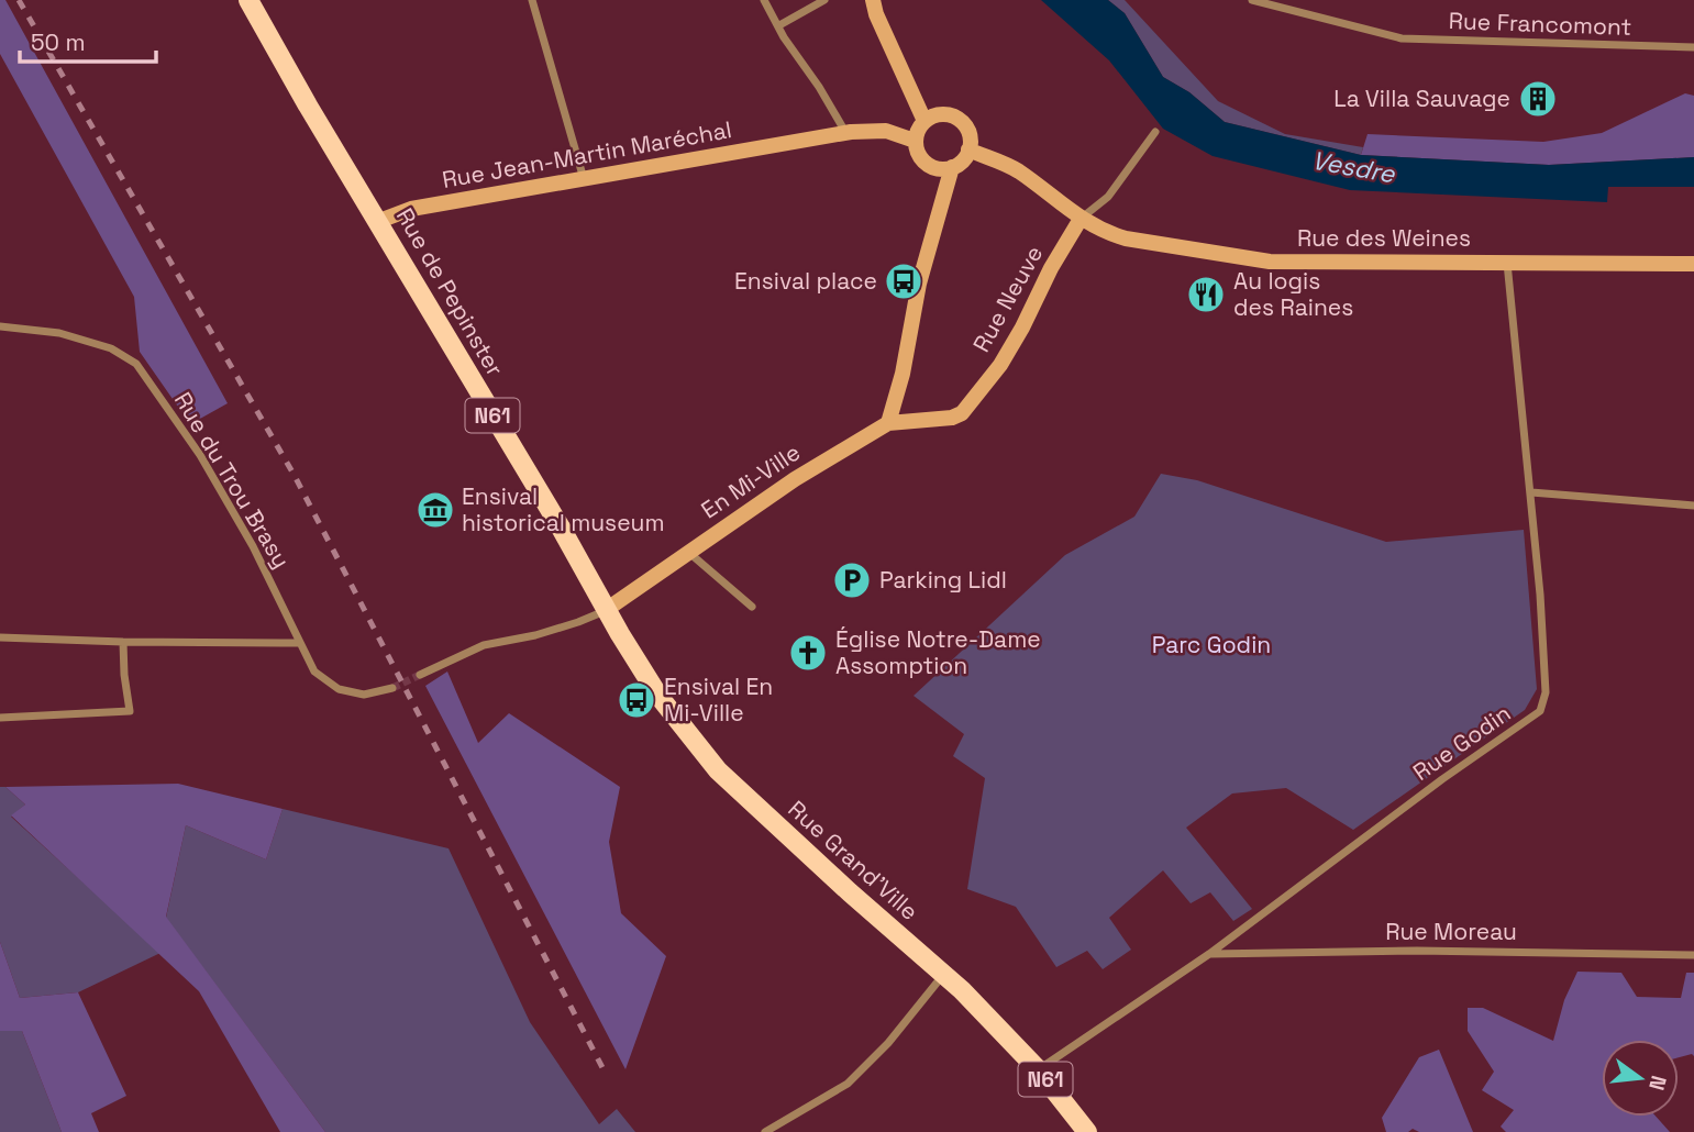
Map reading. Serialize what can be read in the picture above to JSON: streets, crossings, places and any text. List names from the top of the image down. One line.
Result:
{"streets":{"main road":["Rue de Pepinster","N61","Rue Grand'Ville"],"street":["Rue Francomont","Rue Jean-Martin Maréchal","Rue des Weines","Rue Neuve","Rue du Trou Brasy","En Mi-Ville","Rue Godin","Rue Moreau"]},"crossings":[["Rue Jean-Martin Maréchal","Rue des Weines"],["Rue Jean-Martin Maréchal","Rue de Pepinster"],["Rue des Weines","Rue Neuve"],["Rue des Weines","Rue Godin"],["Rue de Pepinster","En Mi-Ville"],["Rue de Pepinster","Rue Grand'Ville"],["Rue Neuve","En Mi-Ville"],["En Mi-Ville","Rue Grand'Ville"],["Rue Godin","Rue Grand'Ville"],["Rue Godin","Rue Moreau"]],"water":["Vesdre"],"parks":["Parc Godin"],"places":{"building":["La Villa Sauvage"],"bus stop":["Ensival place","Ensival En Mi-Ville"],"restaurant":["Au logis des Raines"],"museum":["Ensival historical museum"],"parking":["Parking Lidl"],"church":["Église Notre-Dame Assomption"]},"scale_bar":"50 m","north":"right"}
